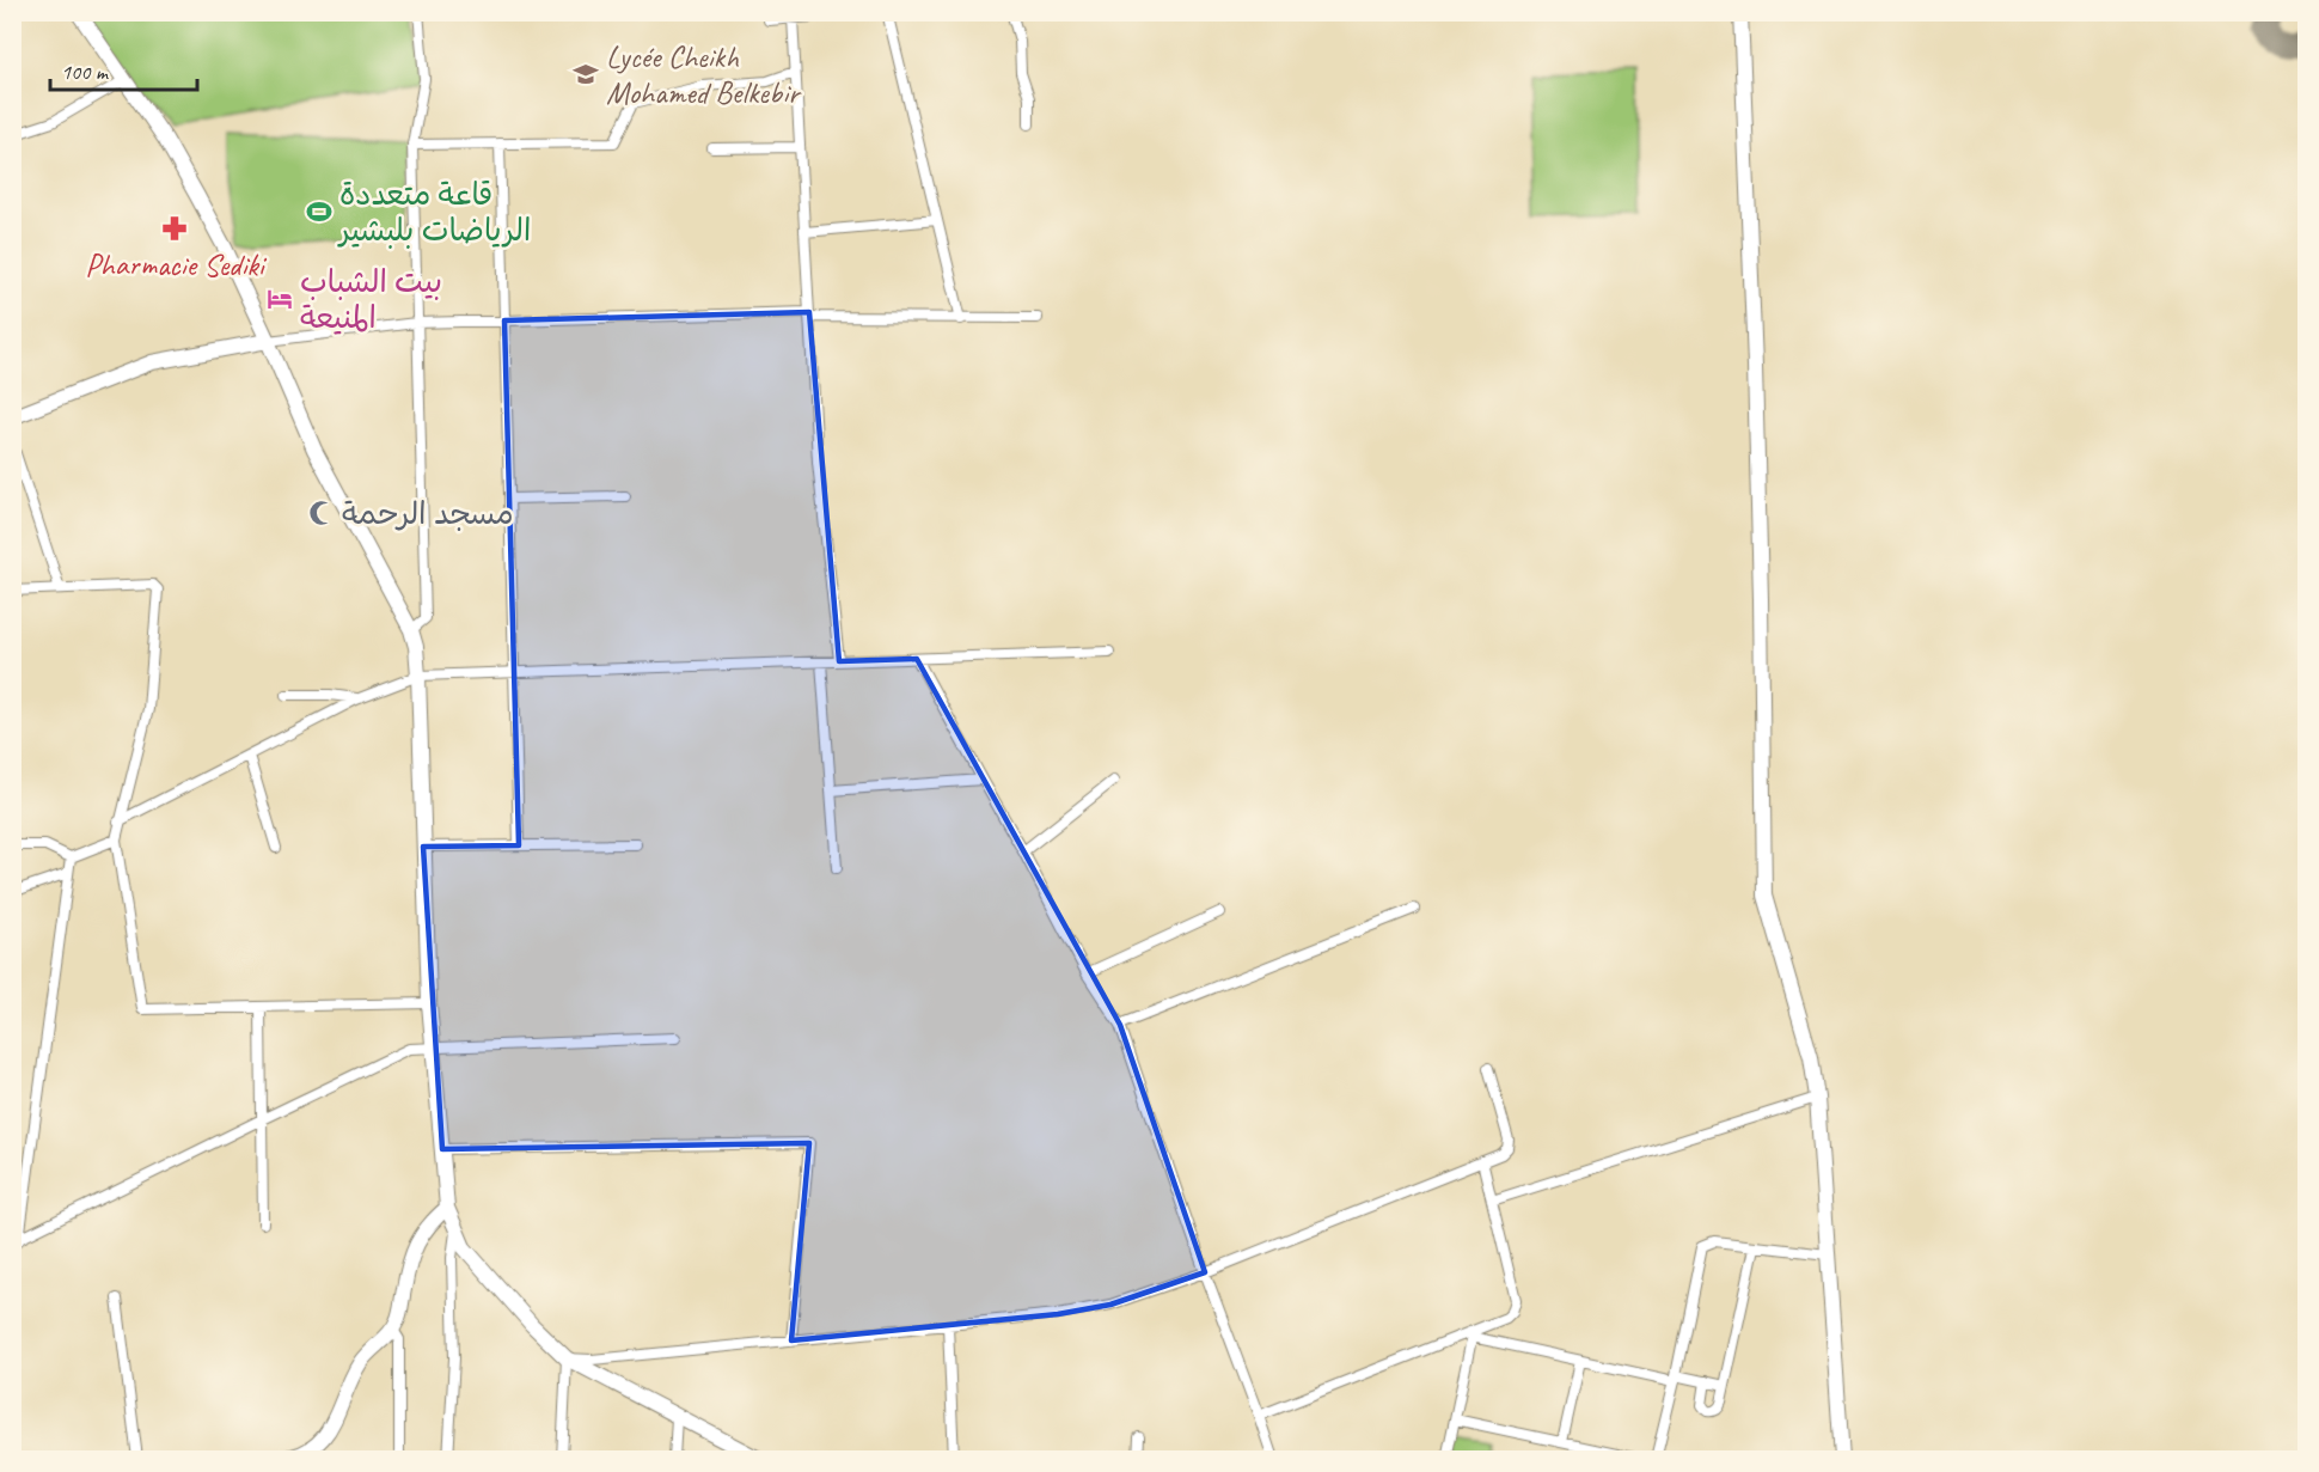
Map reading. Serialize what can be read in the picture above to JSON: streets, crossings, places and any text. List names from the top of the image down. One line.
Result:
{"places":{"school or university":["Lycée Cheikh Mohamed Belkebir"],"sports":["قاعة متعددة الرياضات بلبشير"],"pharmacy":["Pharmacie Sediki"],"hotel":["بيت الشباب المنيعة"],"mosque":["مسجد الرحمة"]},"scale_bar":"100 m"}
